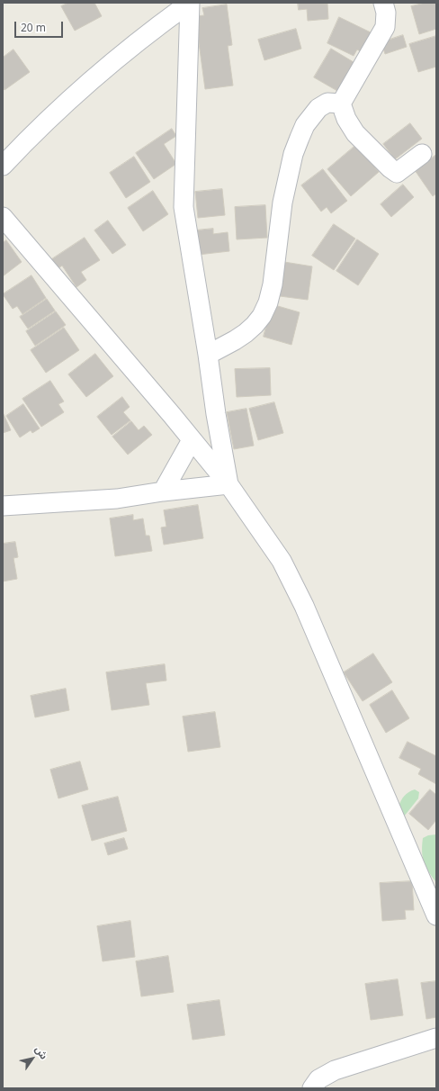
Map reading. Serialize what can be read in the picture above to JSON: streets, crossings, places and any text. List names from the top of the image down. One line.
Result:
{"scale_bar":"20 m","north":"top right"}
